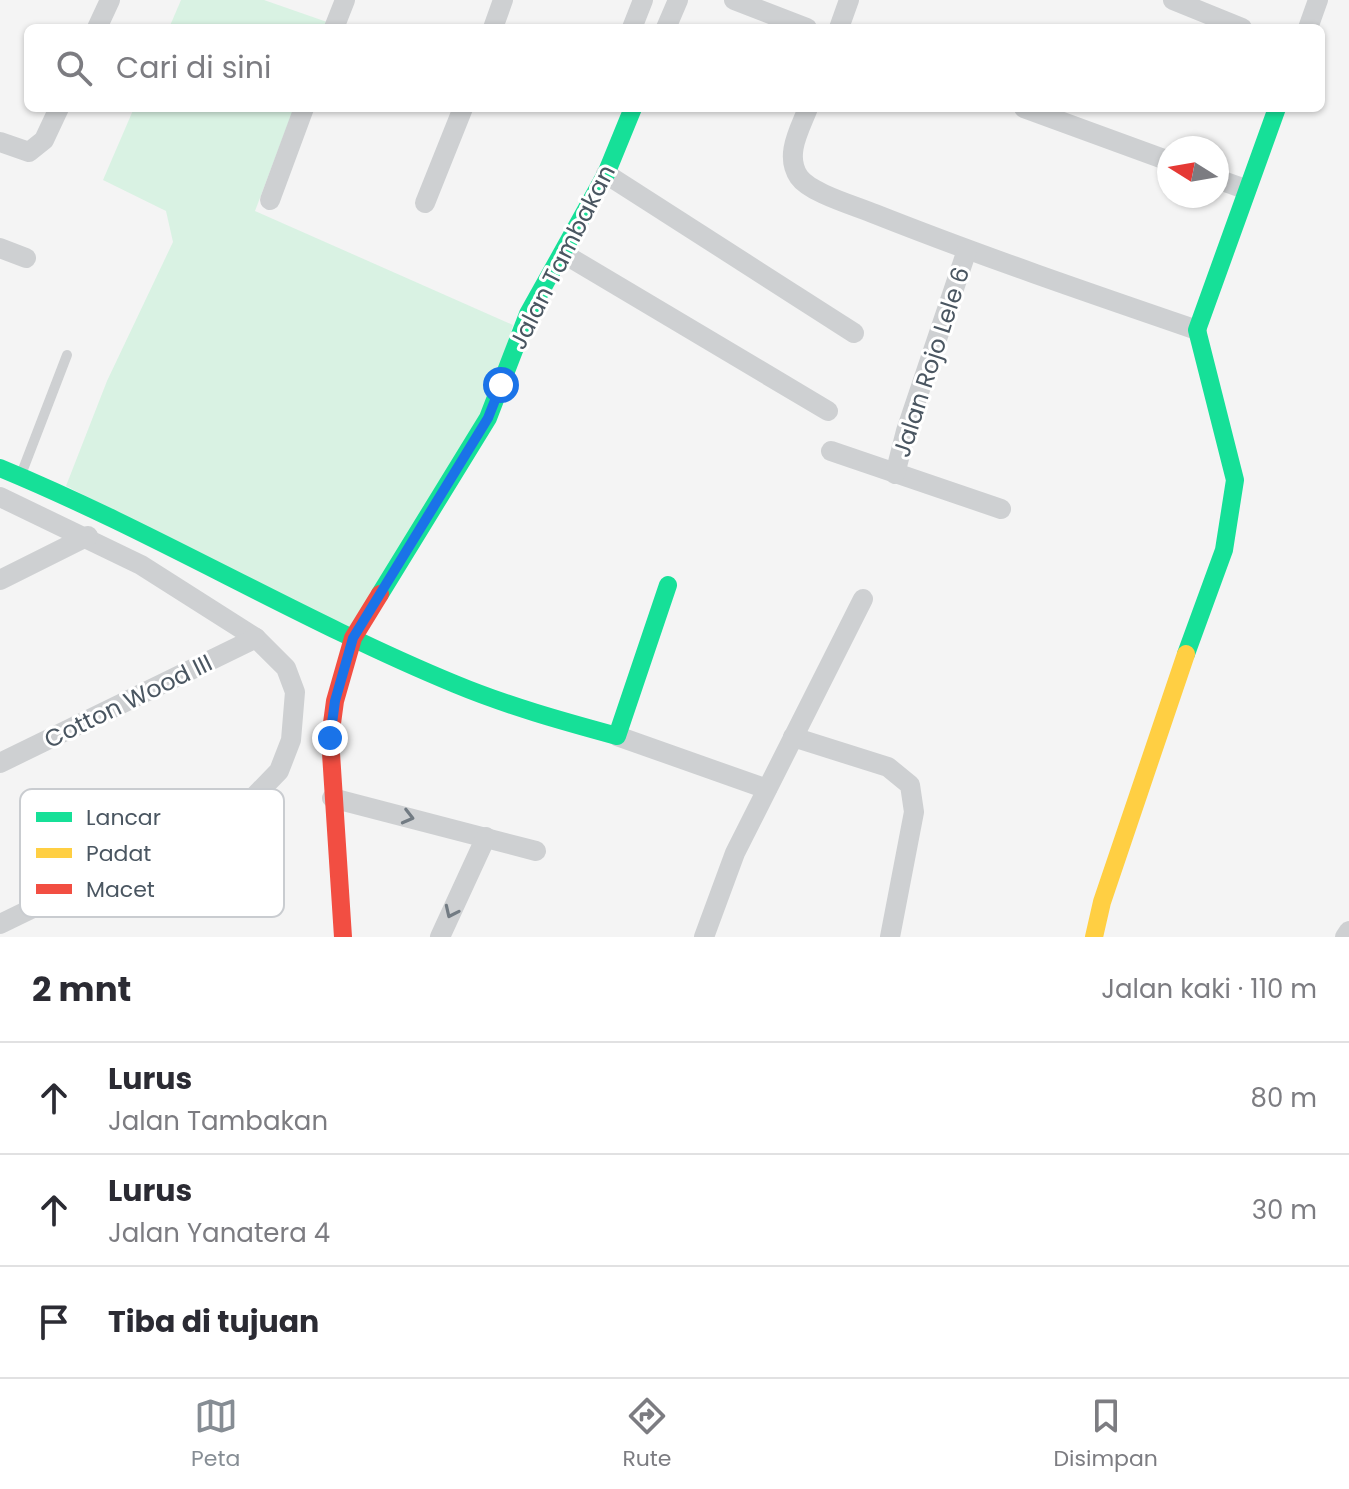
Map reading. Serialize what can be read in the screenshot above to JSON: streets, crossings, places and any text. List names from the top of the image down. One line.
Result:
{"streets":{"street":["Jalan Tambakan","Jalan Rojo Lele 6","Cotton Wood III"]},"legend":["Lancar","Padat","Macet"],"north":"left","page":{"search":"Cari di sini","heading":["2 mnt","Jalan kaki · 110 m"],"list":[["Lurus","Jalan Tambakan","80 m"],["Lurus","Jalan Yanatera 4","30 m"],"Tiba di tujuan"],"nav":["Peta","Rute","Disimpan"]}}
